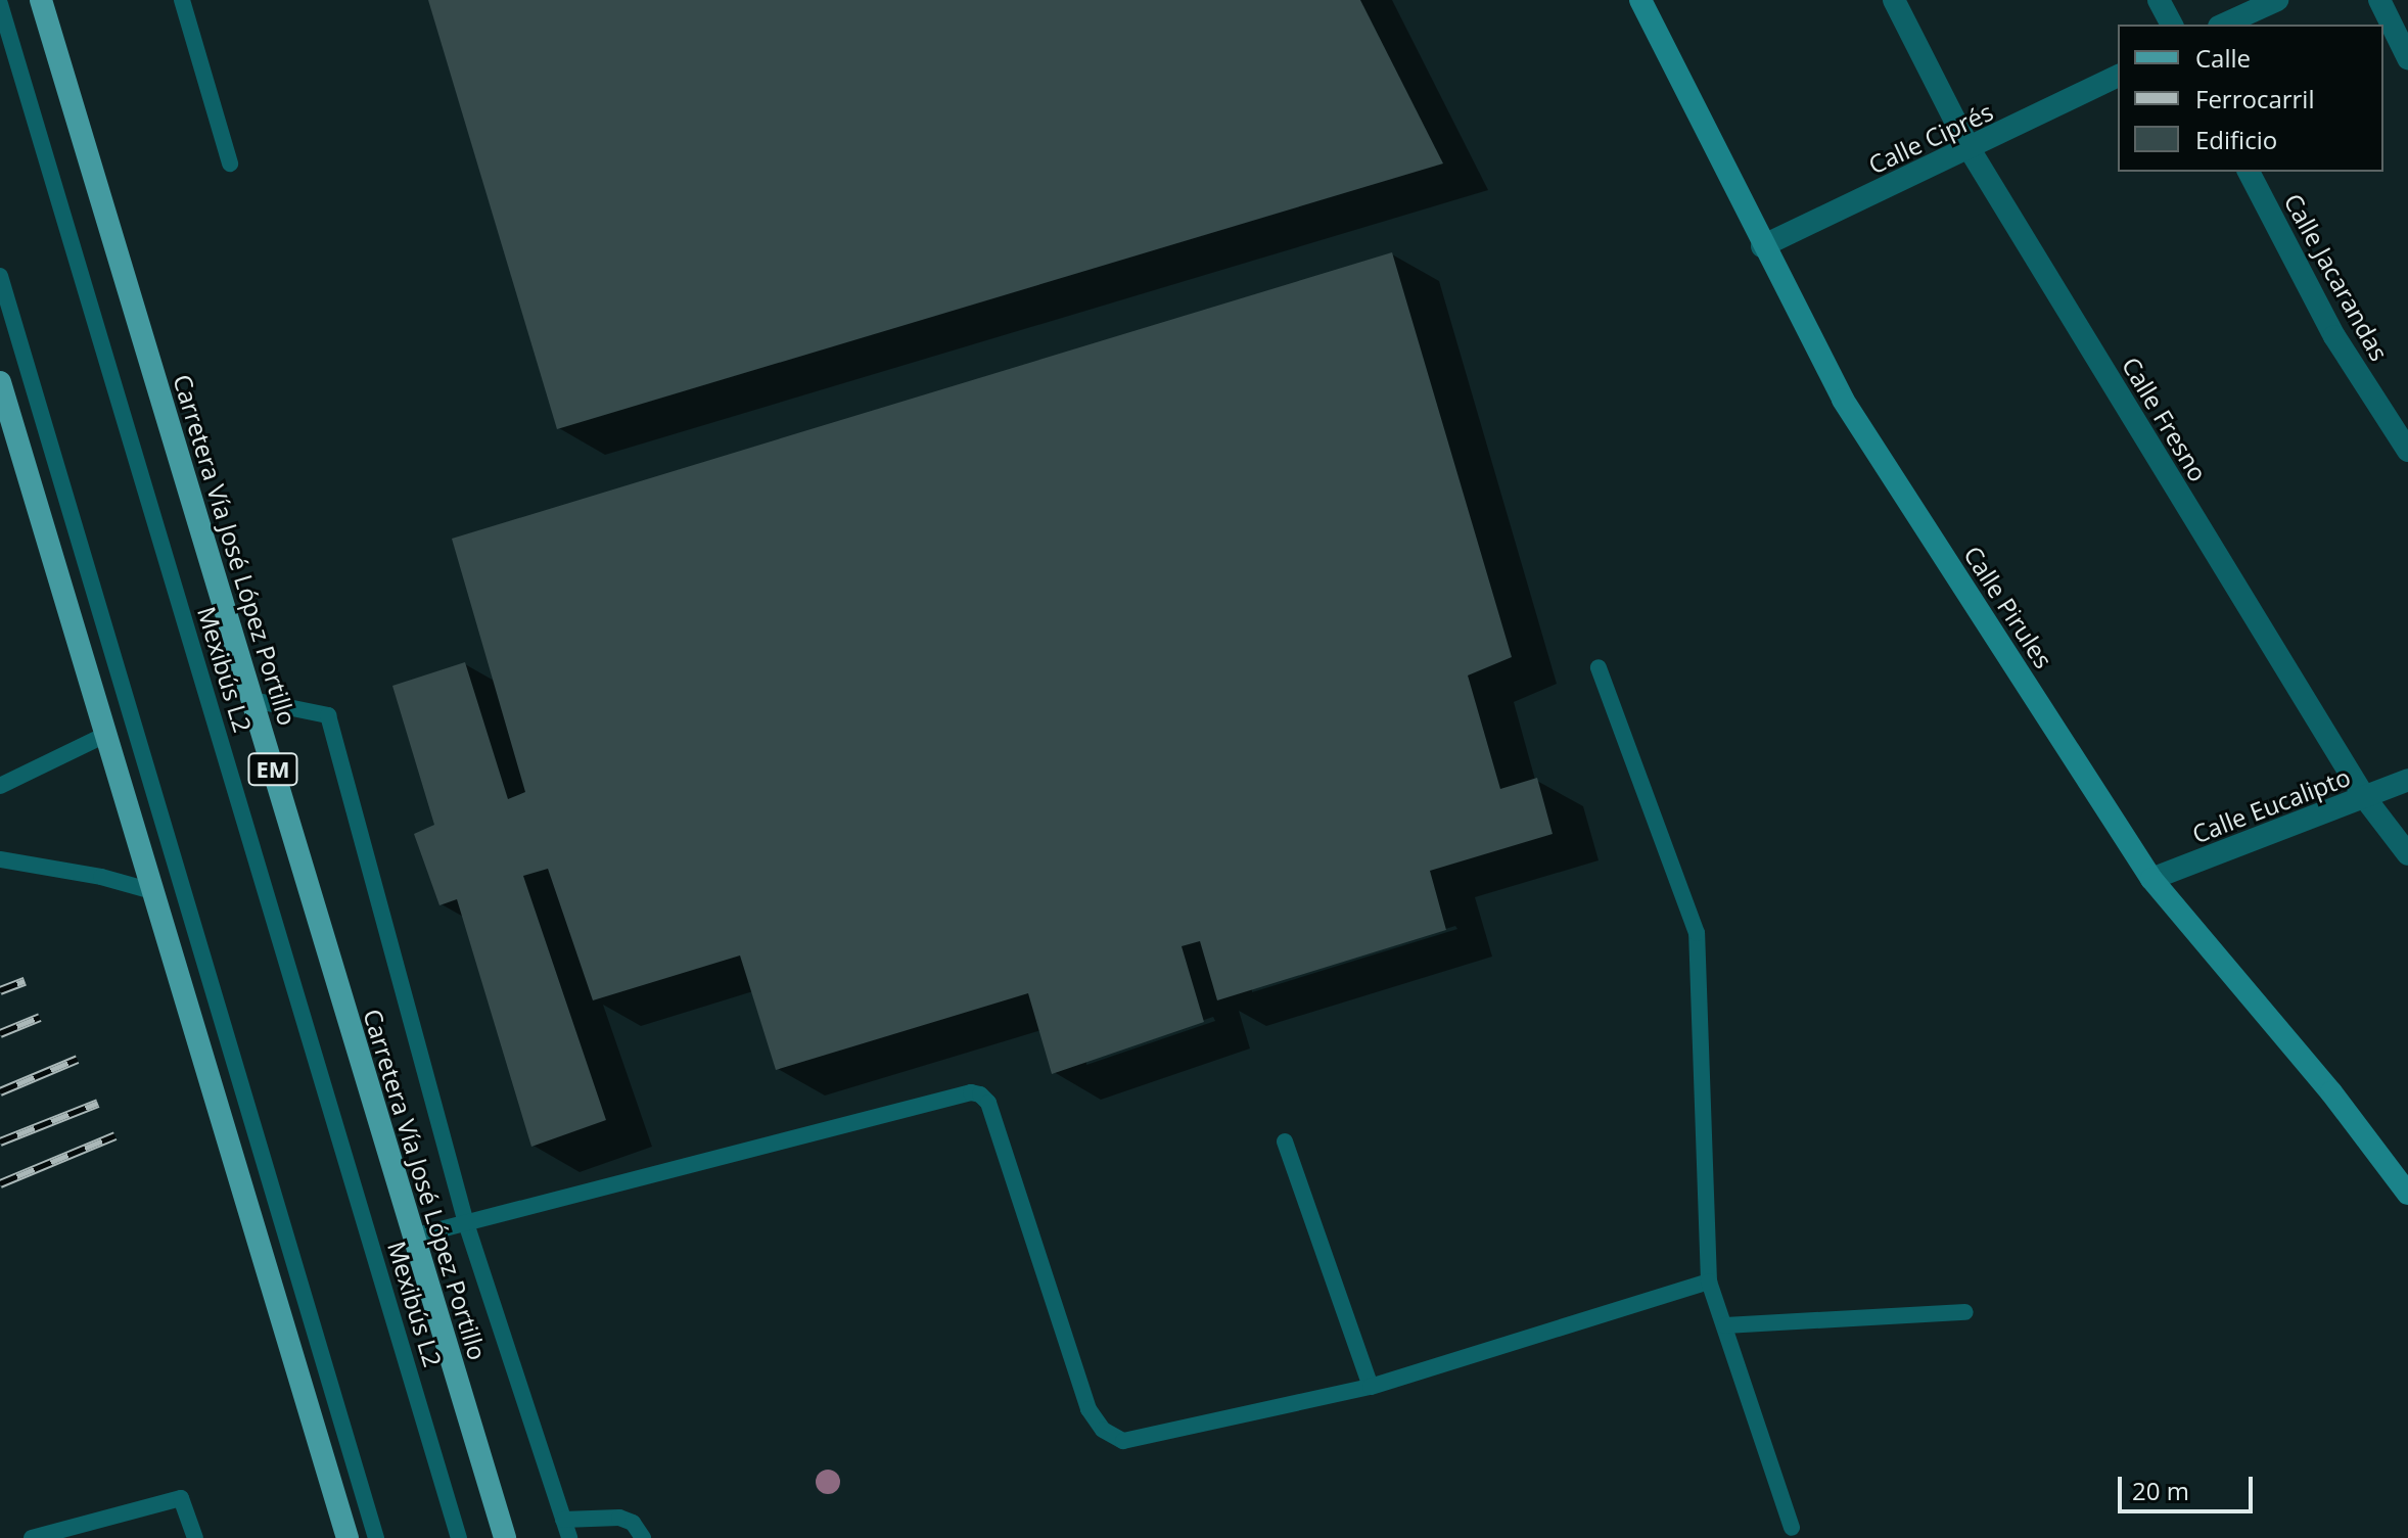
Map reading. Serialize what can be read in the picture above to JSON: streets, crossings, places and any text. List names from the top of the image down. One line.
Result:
{"streets":{"main road":["Carretera Vía José López Portillo","Calle Pirules","EM"],"street":["Calle Ciprés","Calle Jacarandas","Calle Fresno","Calle Eucalipto"],"lane":["Mexibús L2"]},"crossings":[["Calle Ciprés","Calle Fresno"],["Calle Ciprés","Calle Pirules"],["Calle Fresno","Calle Eucalipto"],["Calle Pirules","Calle Eucalipto"]],"legend":["Calle","Ferrocarril","Edificio"],"scale_bar":"20 m"}
